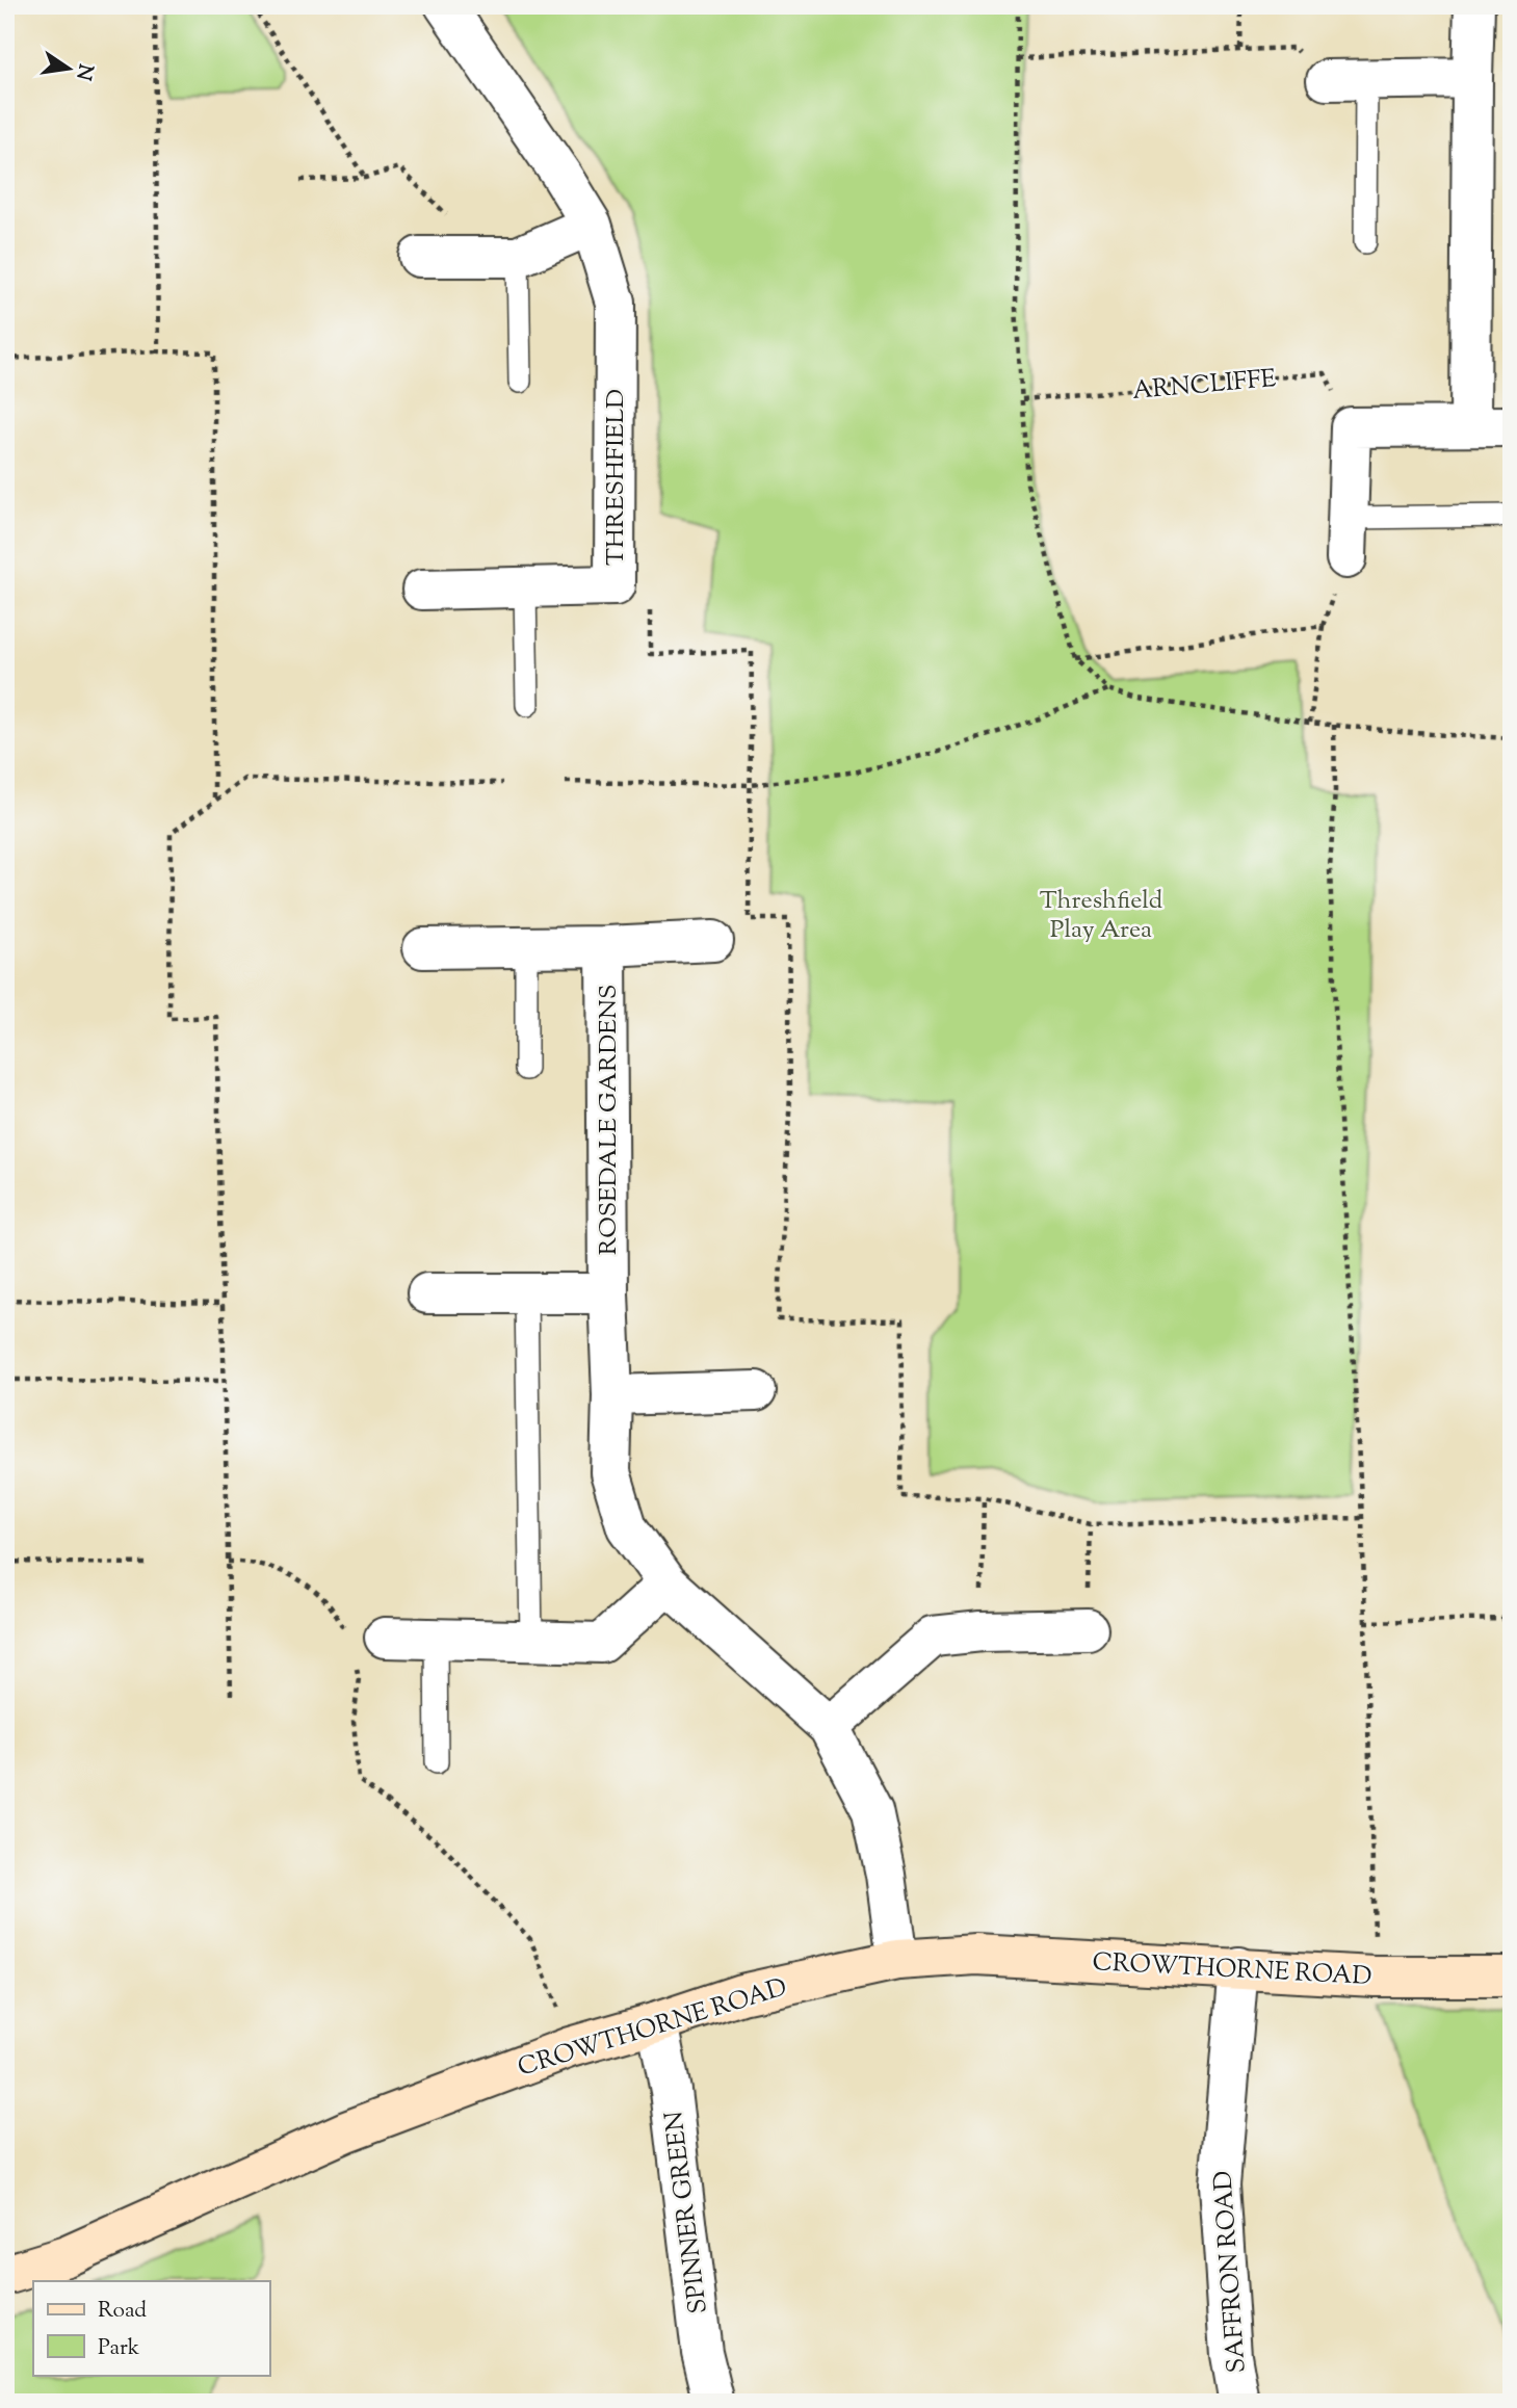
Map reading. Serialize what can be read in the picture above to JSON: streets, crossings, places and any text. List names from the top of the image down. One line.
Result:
{"streets":{"street":["THRESHFIELD","ROSEDALE GARDENS","CROWTHORNE ROAD","SPINNER GREEN","SAFFRON ROAD"],"path":["ARNCLIFFE"]},"crossings":[["ROSEDALE GARDENS","CROWTHORNE ROAD"],["CROWTHORNE ROAD","SPINNER GREEN"],["CROWTHORNE ROAD","SAFFRON ROAD"]],"parks":["Threshfield Play Area"],"legend":["Road","Park"],"north":"right"}
